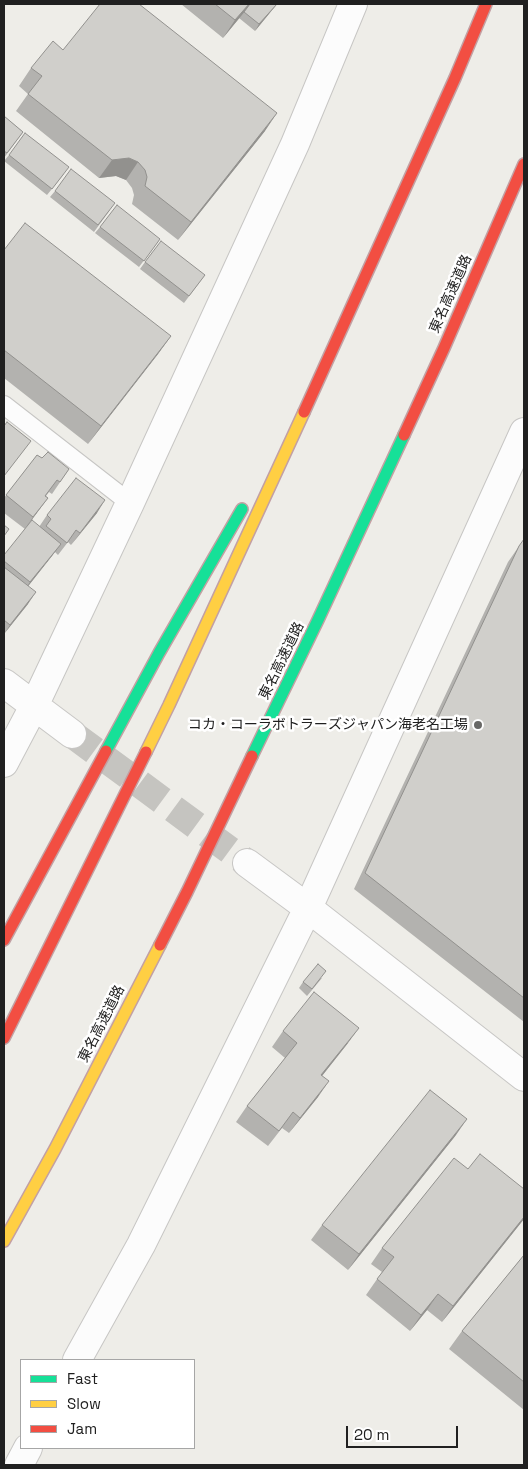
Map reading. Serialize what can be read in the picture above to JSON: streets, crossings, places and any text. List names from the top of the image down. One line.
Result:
{"streets":{"highway":["東名高速道路"]},"places":["コカ・コーラボトラーズジャパン海老名工場"],"legend":["Fast","Slow","Jam"],"scale_bar":"20 m"}
